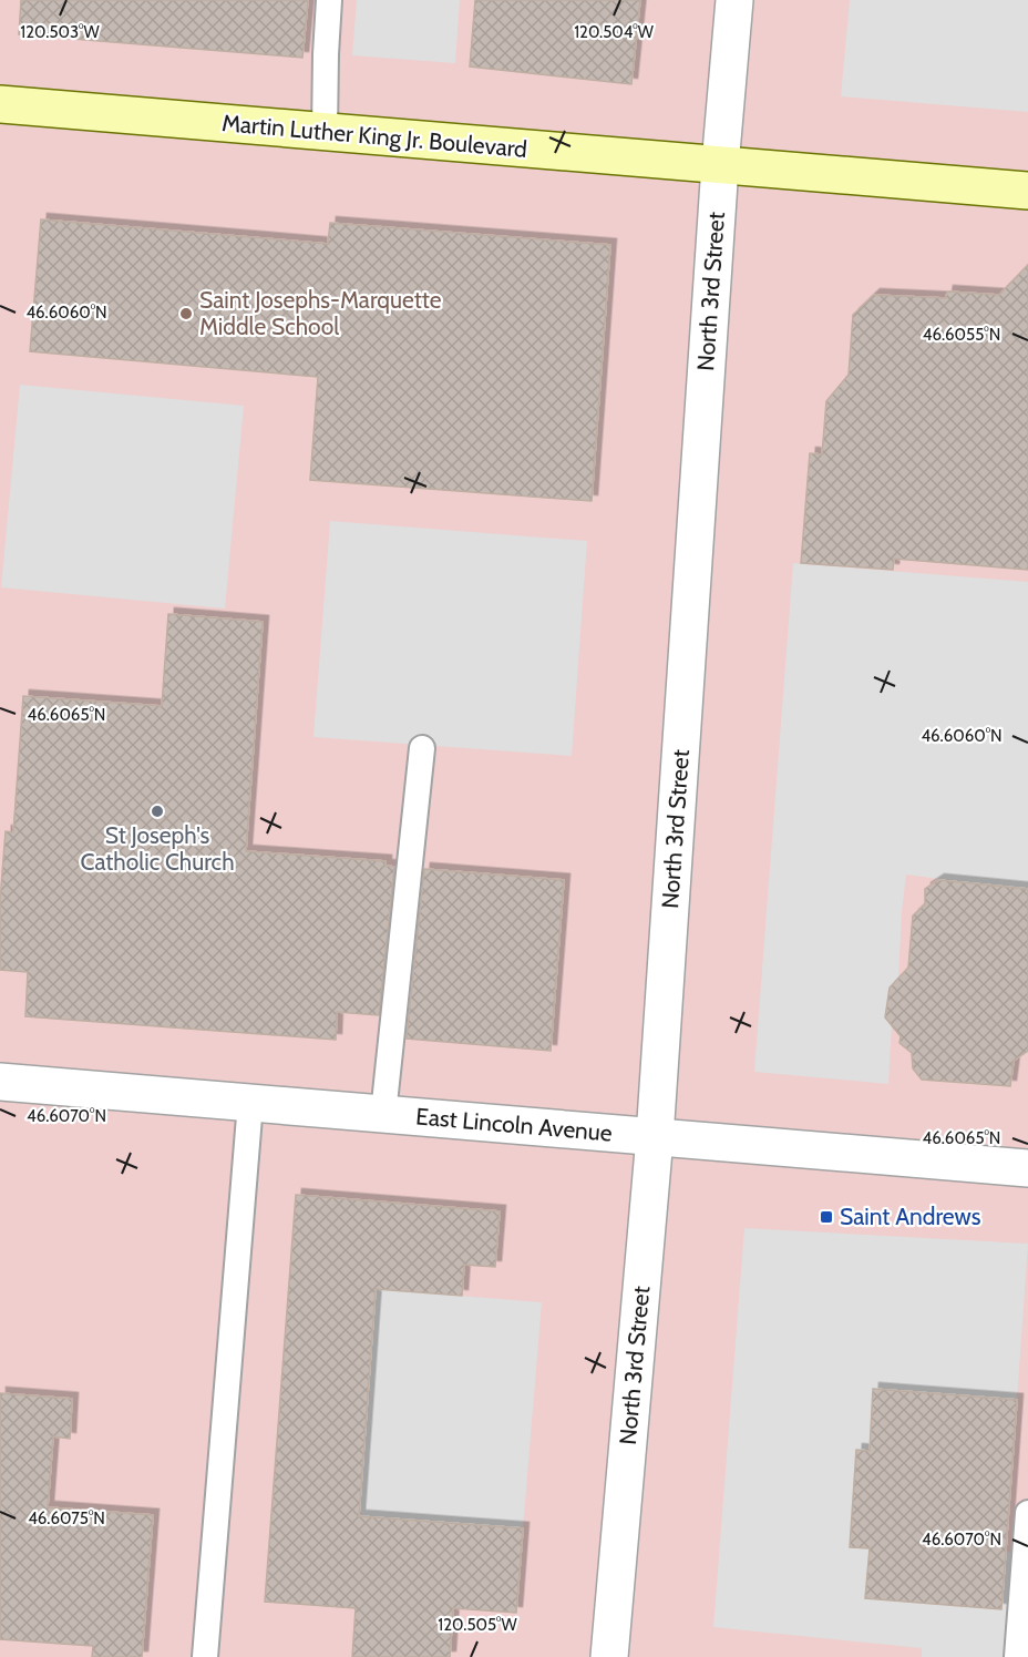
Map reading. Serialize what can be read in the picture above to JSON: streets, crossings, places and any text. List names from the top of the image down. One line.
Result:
{"streets":{"main road":["Martin Luther King Jr. Boulevard"],"street":["North 3rd Street","East Lincoln Avenue"]},"crossings":[["Martin Luther King Jr. Boulevard","North 3rd Street"],["North 3rd Street","East Lincoln Avenue"]],"places":{"other":["Saint Josephs-Marquette Middle School","St Joseph's Catholic Church"],"transit":["Saint Andrews"]},"coordinates":["120.504°W","120.503°W","46.6060°N","46.6055°N","46.6065°N","46.6070°N","46.6075°N","120.505°W"]}
